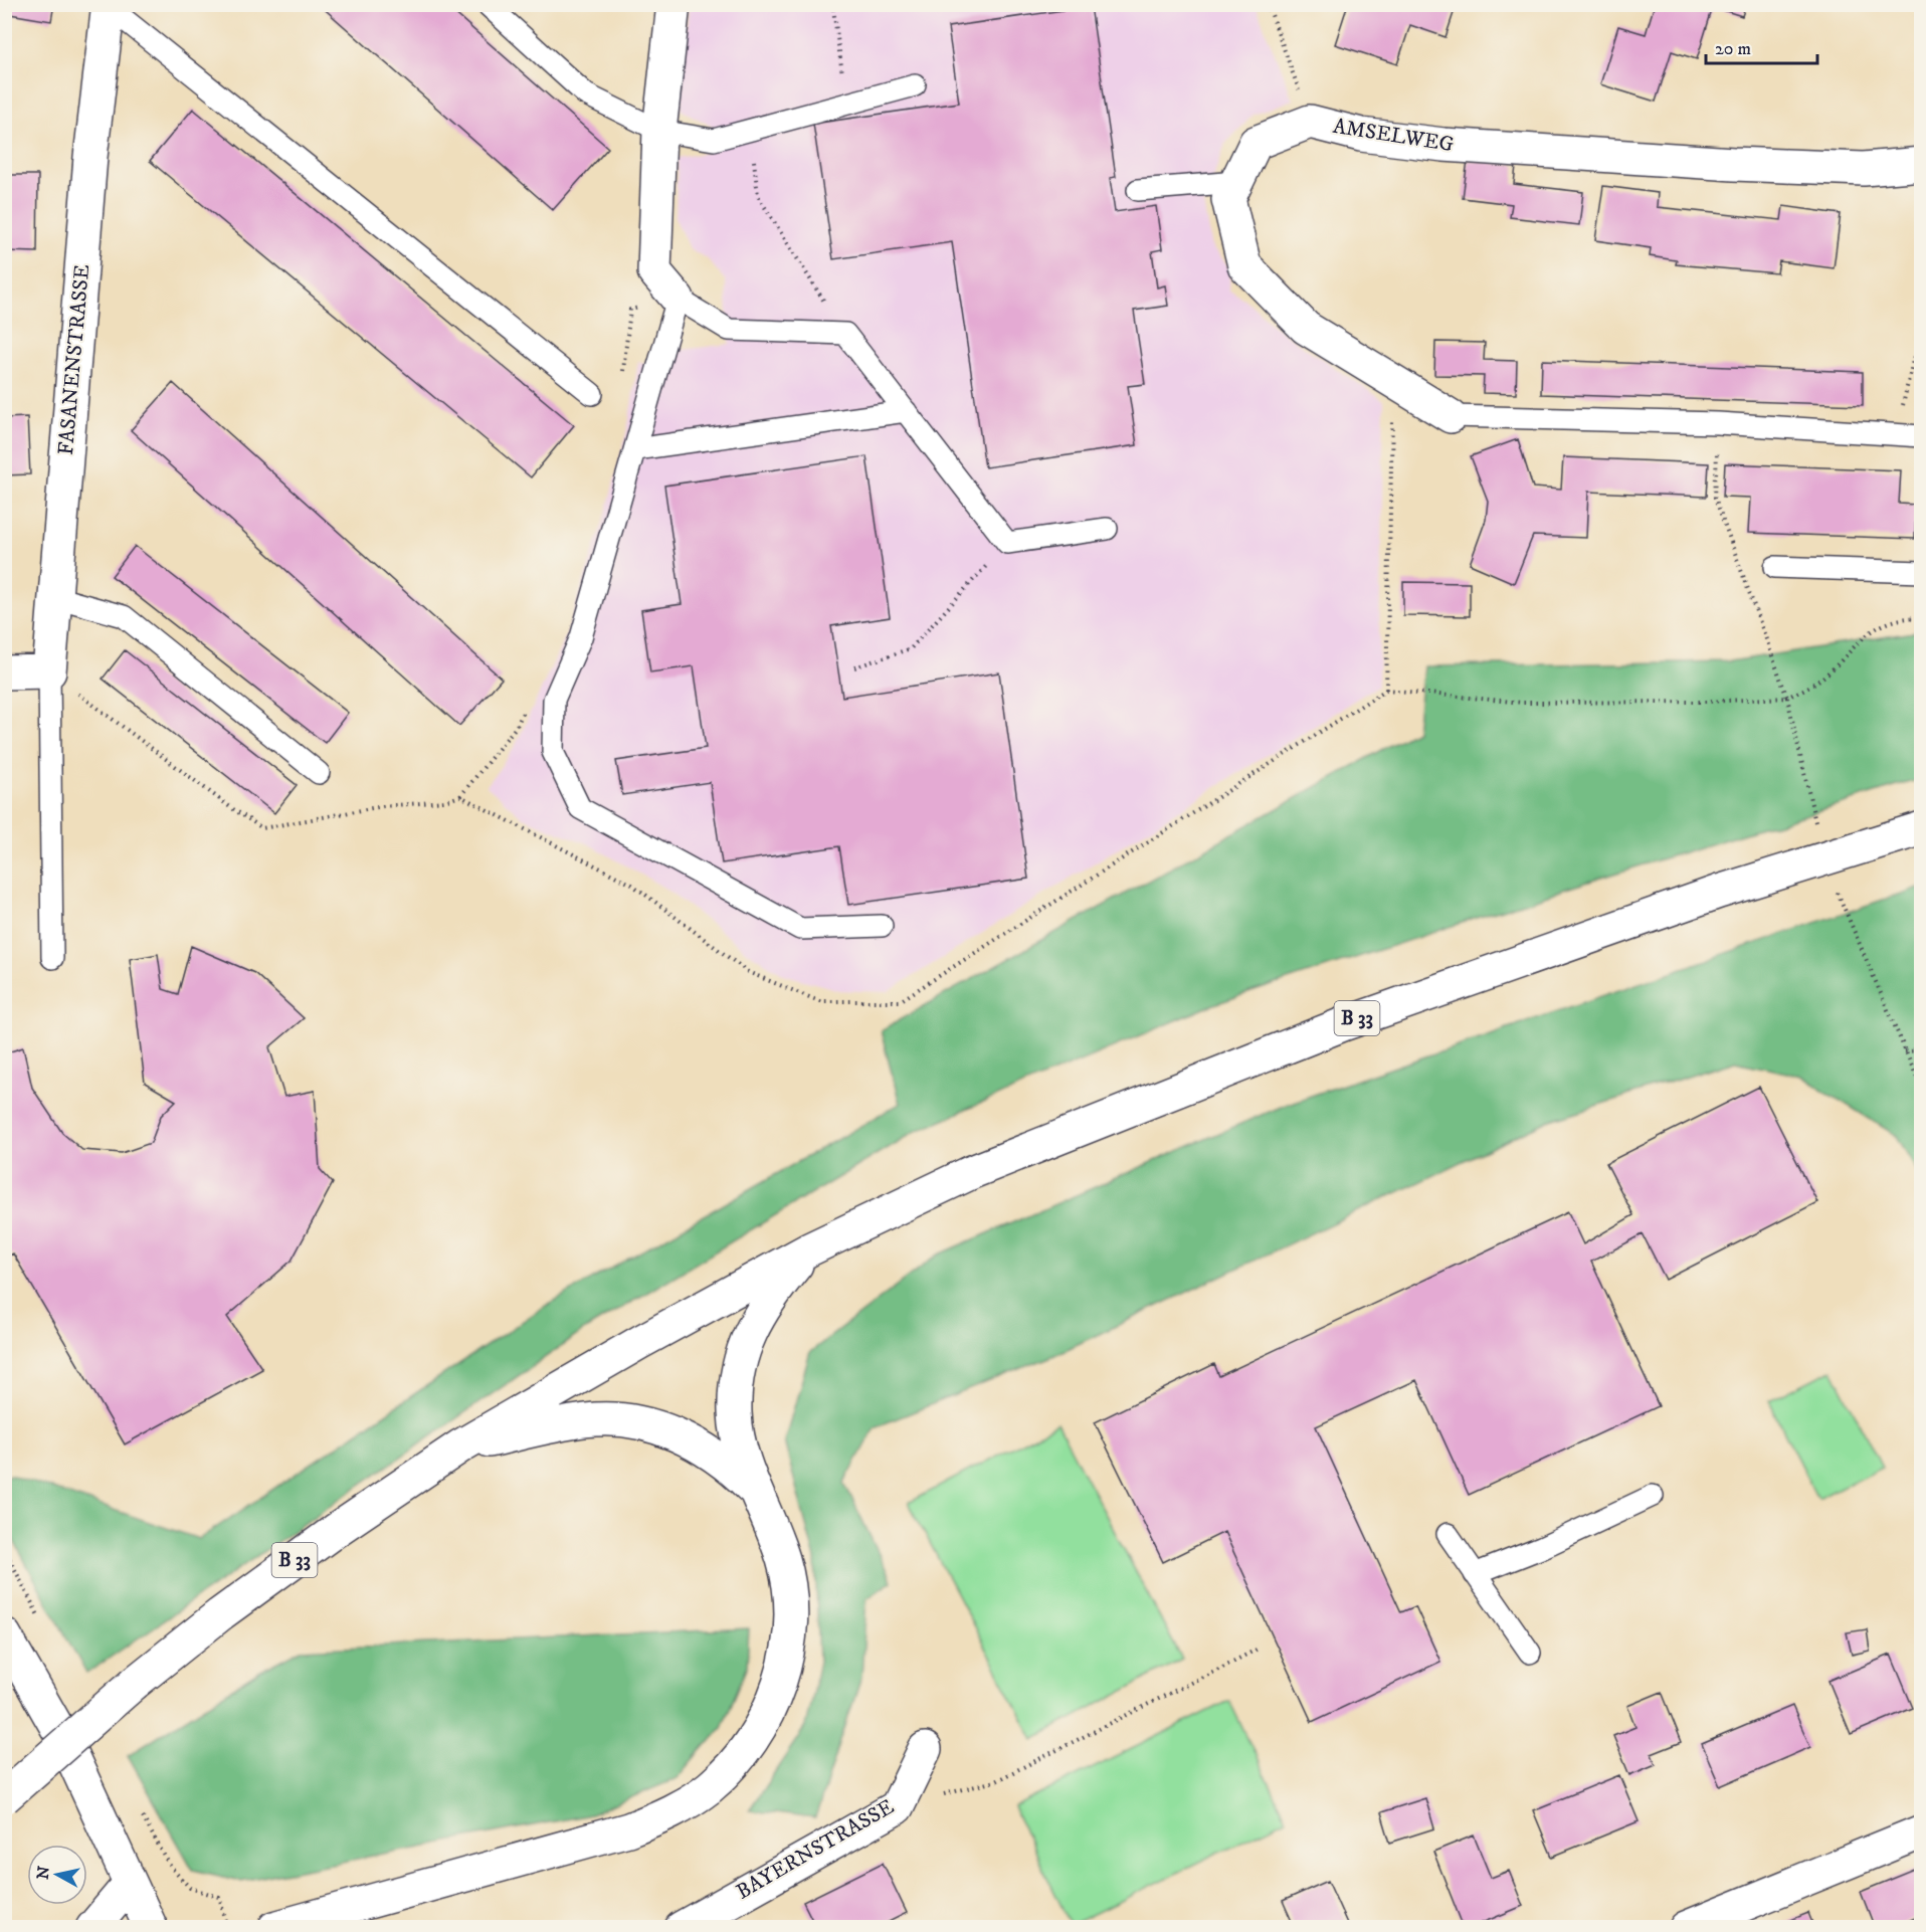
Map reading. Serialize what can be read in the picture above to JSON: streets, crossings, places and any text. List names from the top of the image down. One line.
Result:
{"streets":{"main road":["AMSELWEG","FASANENSTRASSE","B 33","BAYERNSTRASSE"]},"scale_bar":"20 m","north":"left"}
